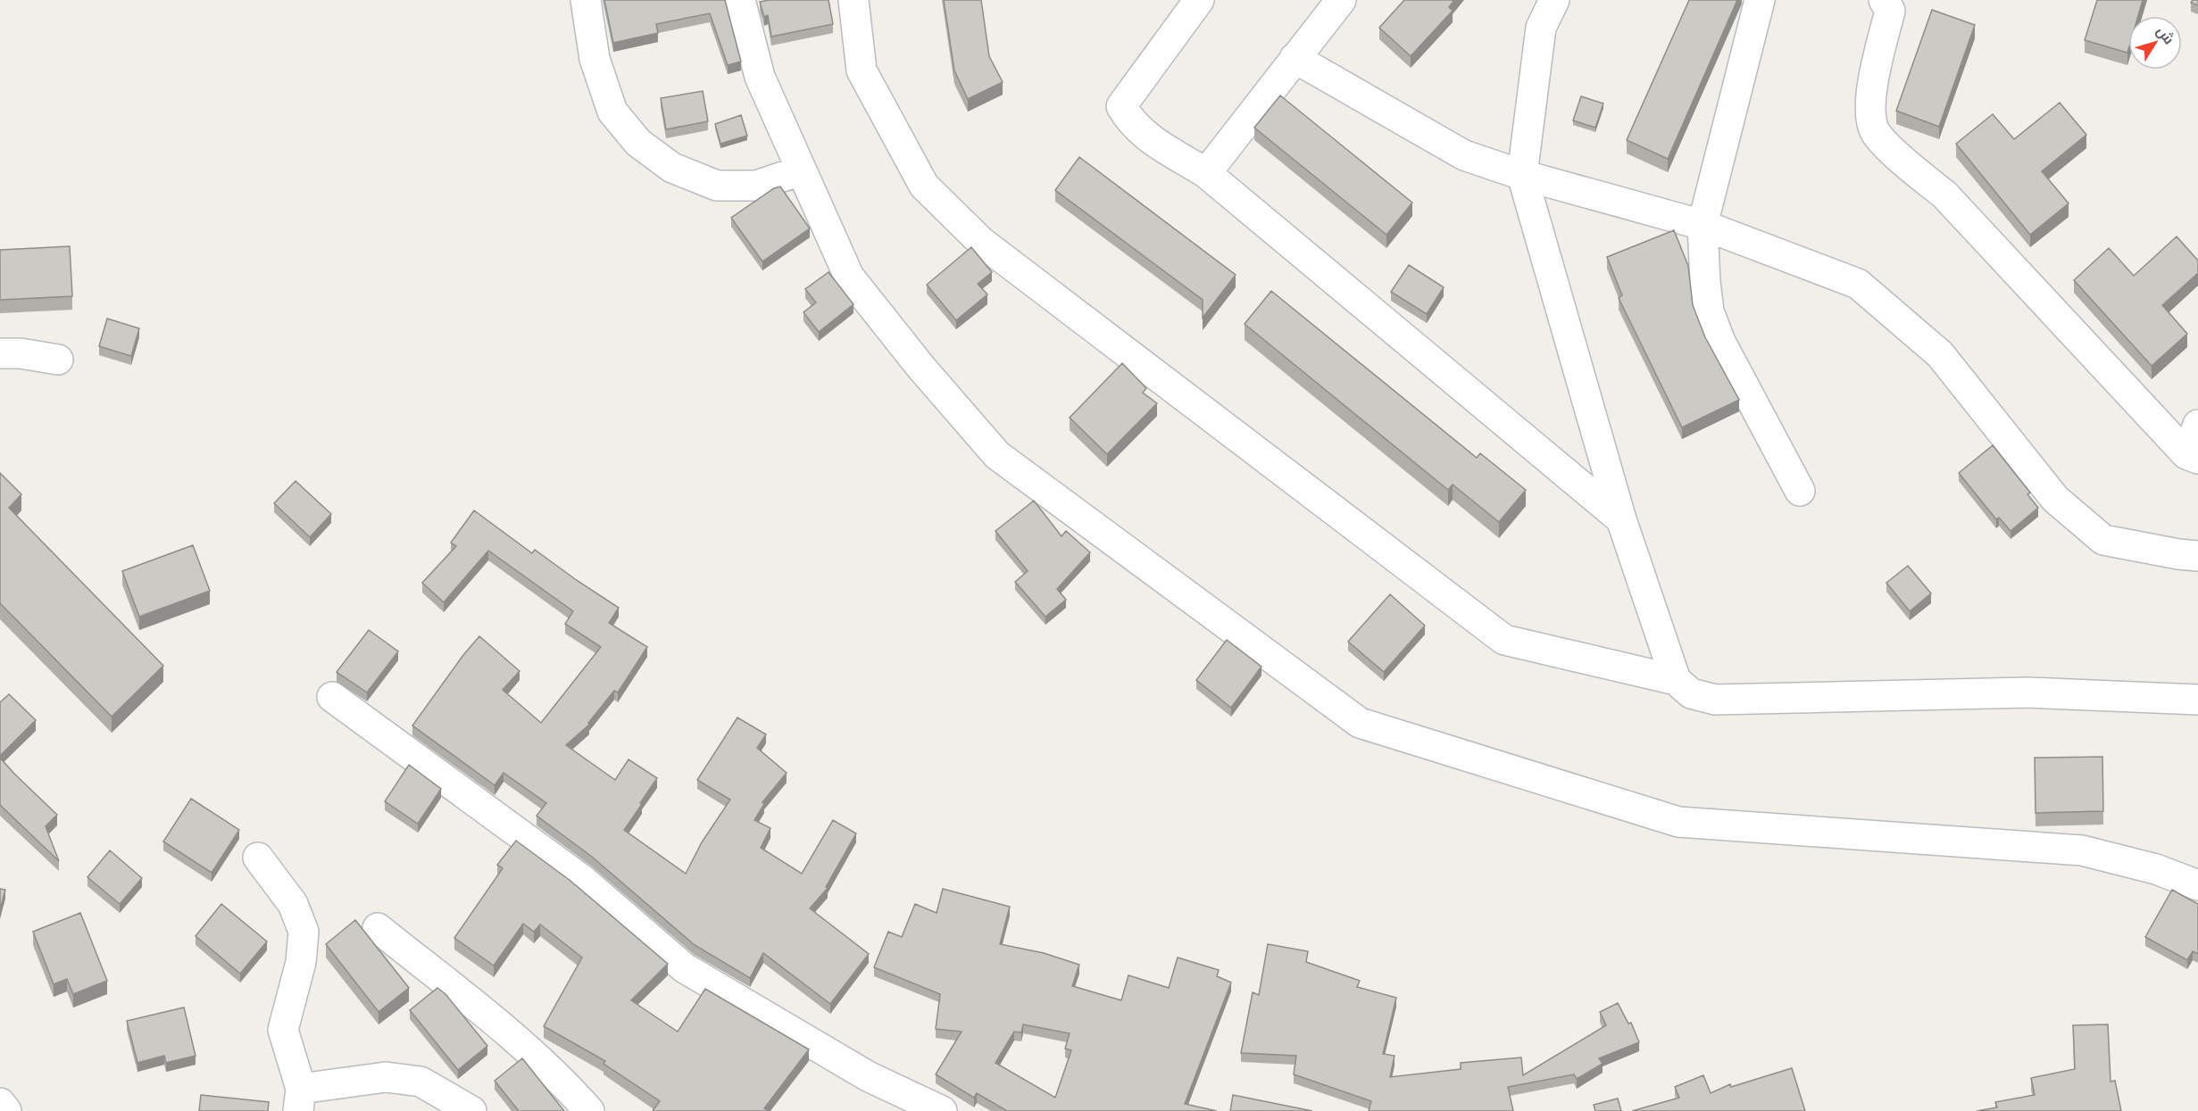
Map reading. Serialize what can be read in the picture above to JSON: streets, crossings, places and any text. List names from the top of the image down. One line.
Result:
{"north":"top right"}
